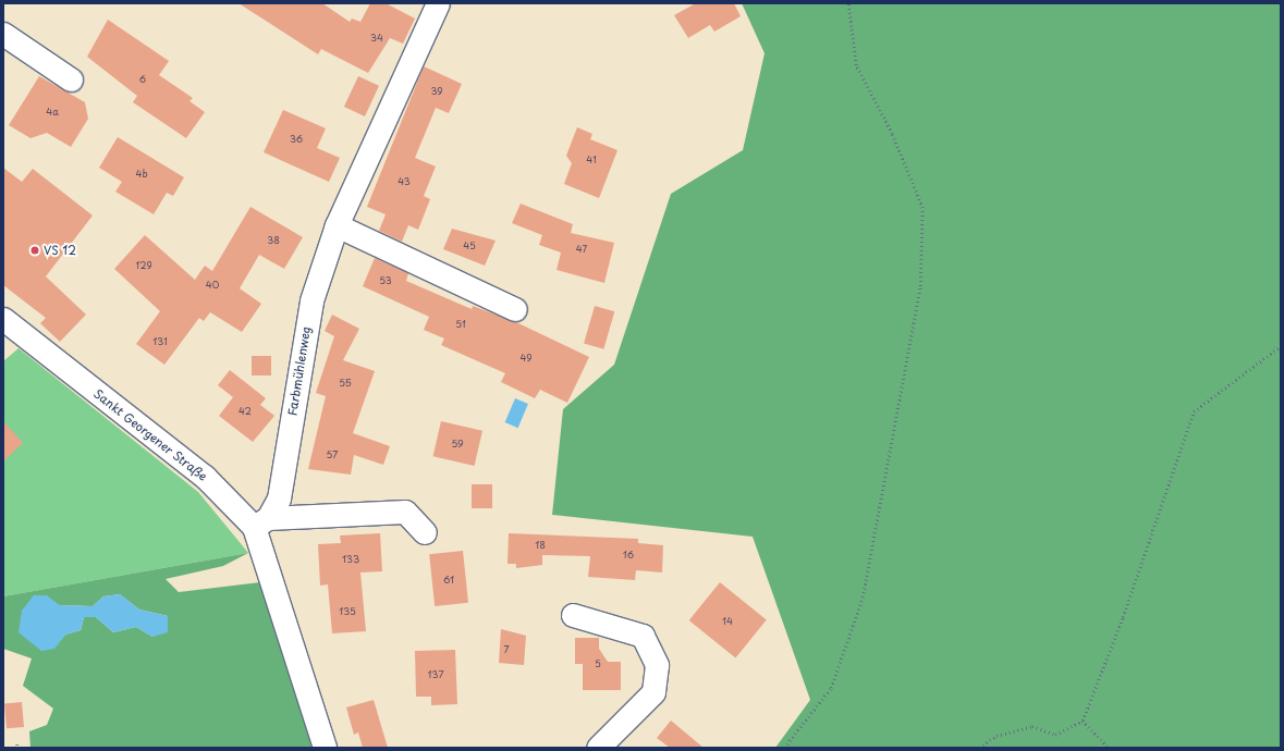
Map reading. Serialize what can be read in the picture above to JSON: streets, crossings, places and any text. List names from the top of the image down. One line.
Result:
{"streets":{"street":["Farbmühlenweg","Sankt Georgener Straße"]},"crossings":[["Farbmühlenweg","Sankt Georgener Straße"]],"places":["VS 12"],"house_numbers":["34","6","39","4a","36","41","4b","43","38","45","47","129","53","40","51","131","49","55","42","59","57","18","16","133","61","135","14","7","5","137"]}
